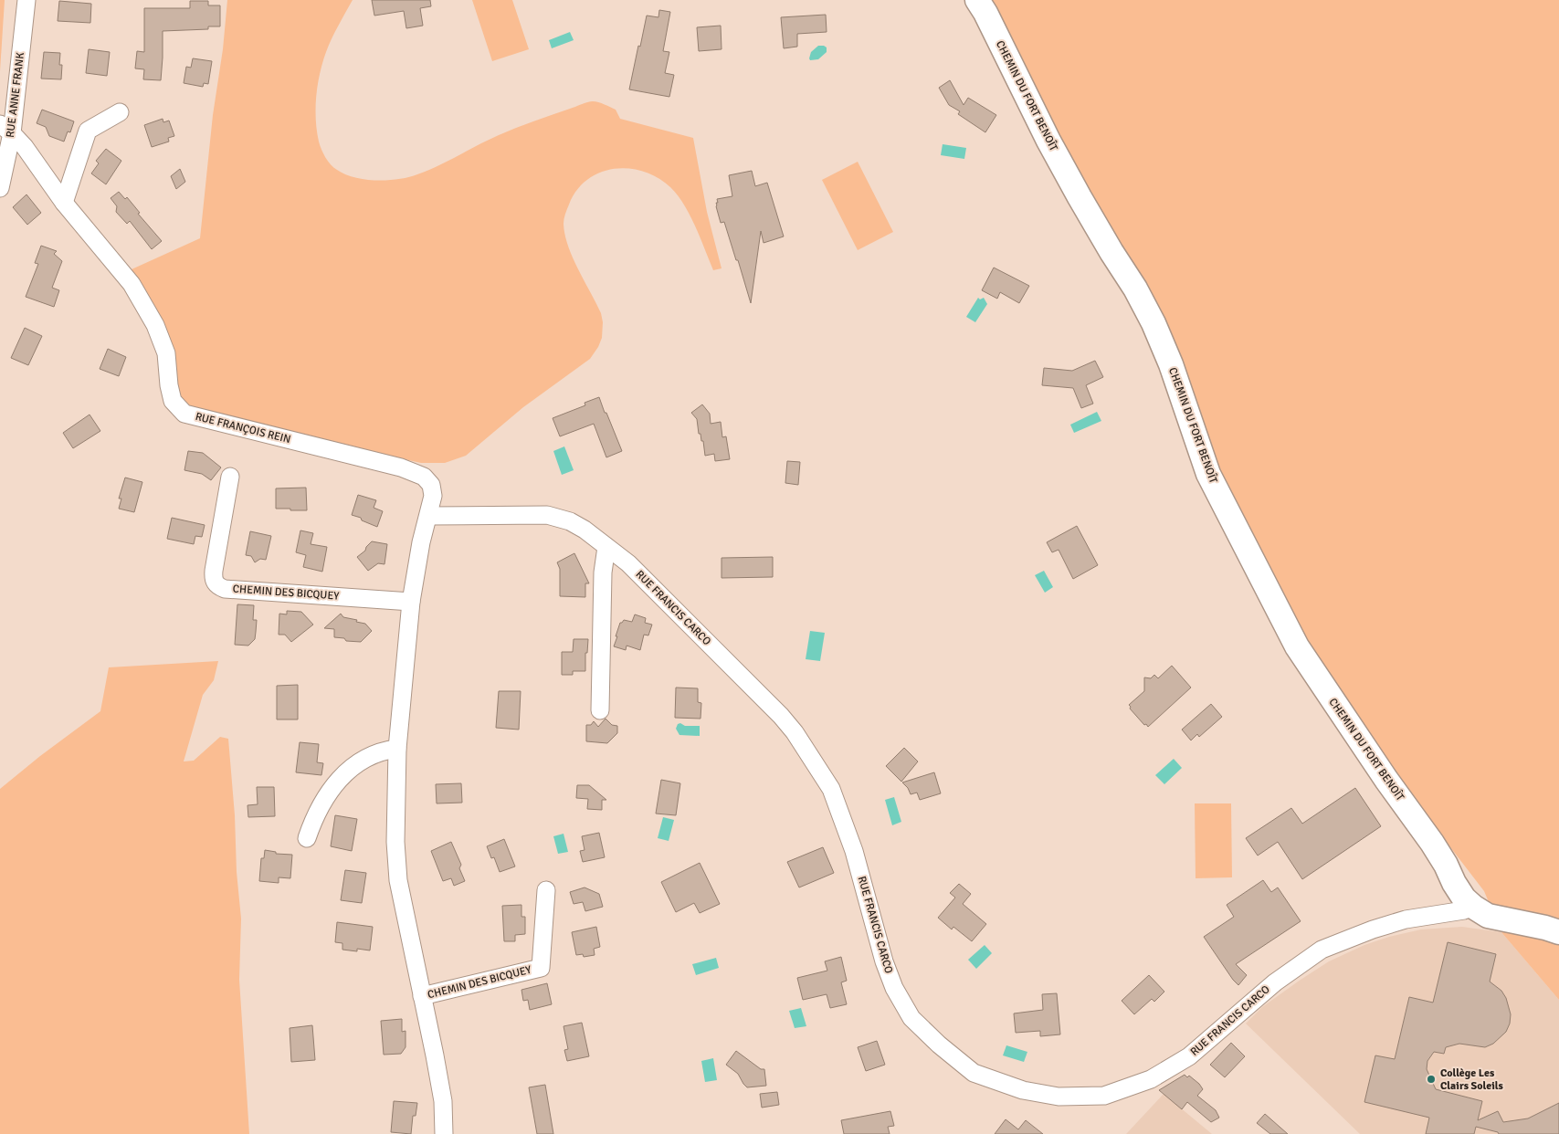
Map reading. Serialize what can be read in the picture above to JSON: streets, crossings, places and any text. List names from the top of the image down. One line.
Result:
{"streets":{"street":["RUE ANNE FRANK","CHEMIN DU FORT BENOÎT","RUE FRANÇOIS REIN","CHEMIN DES BICQUEY","RUE FRANCIS CARCO"]},"crossings":[["RUE ANNE FRANK","RUE FRANÇOIS REIN"],["CHEMIN DU FORT BENOÎT","RUE FRANCIS CARCO"],["RUE FRANÇOIS REIN","CHEMIN DES BICQUEY"],["CHEMIN DES BICQUEY","RUE FRANCIS CARCO"]],"places":["Collège Les Clairs Soleils"]}
